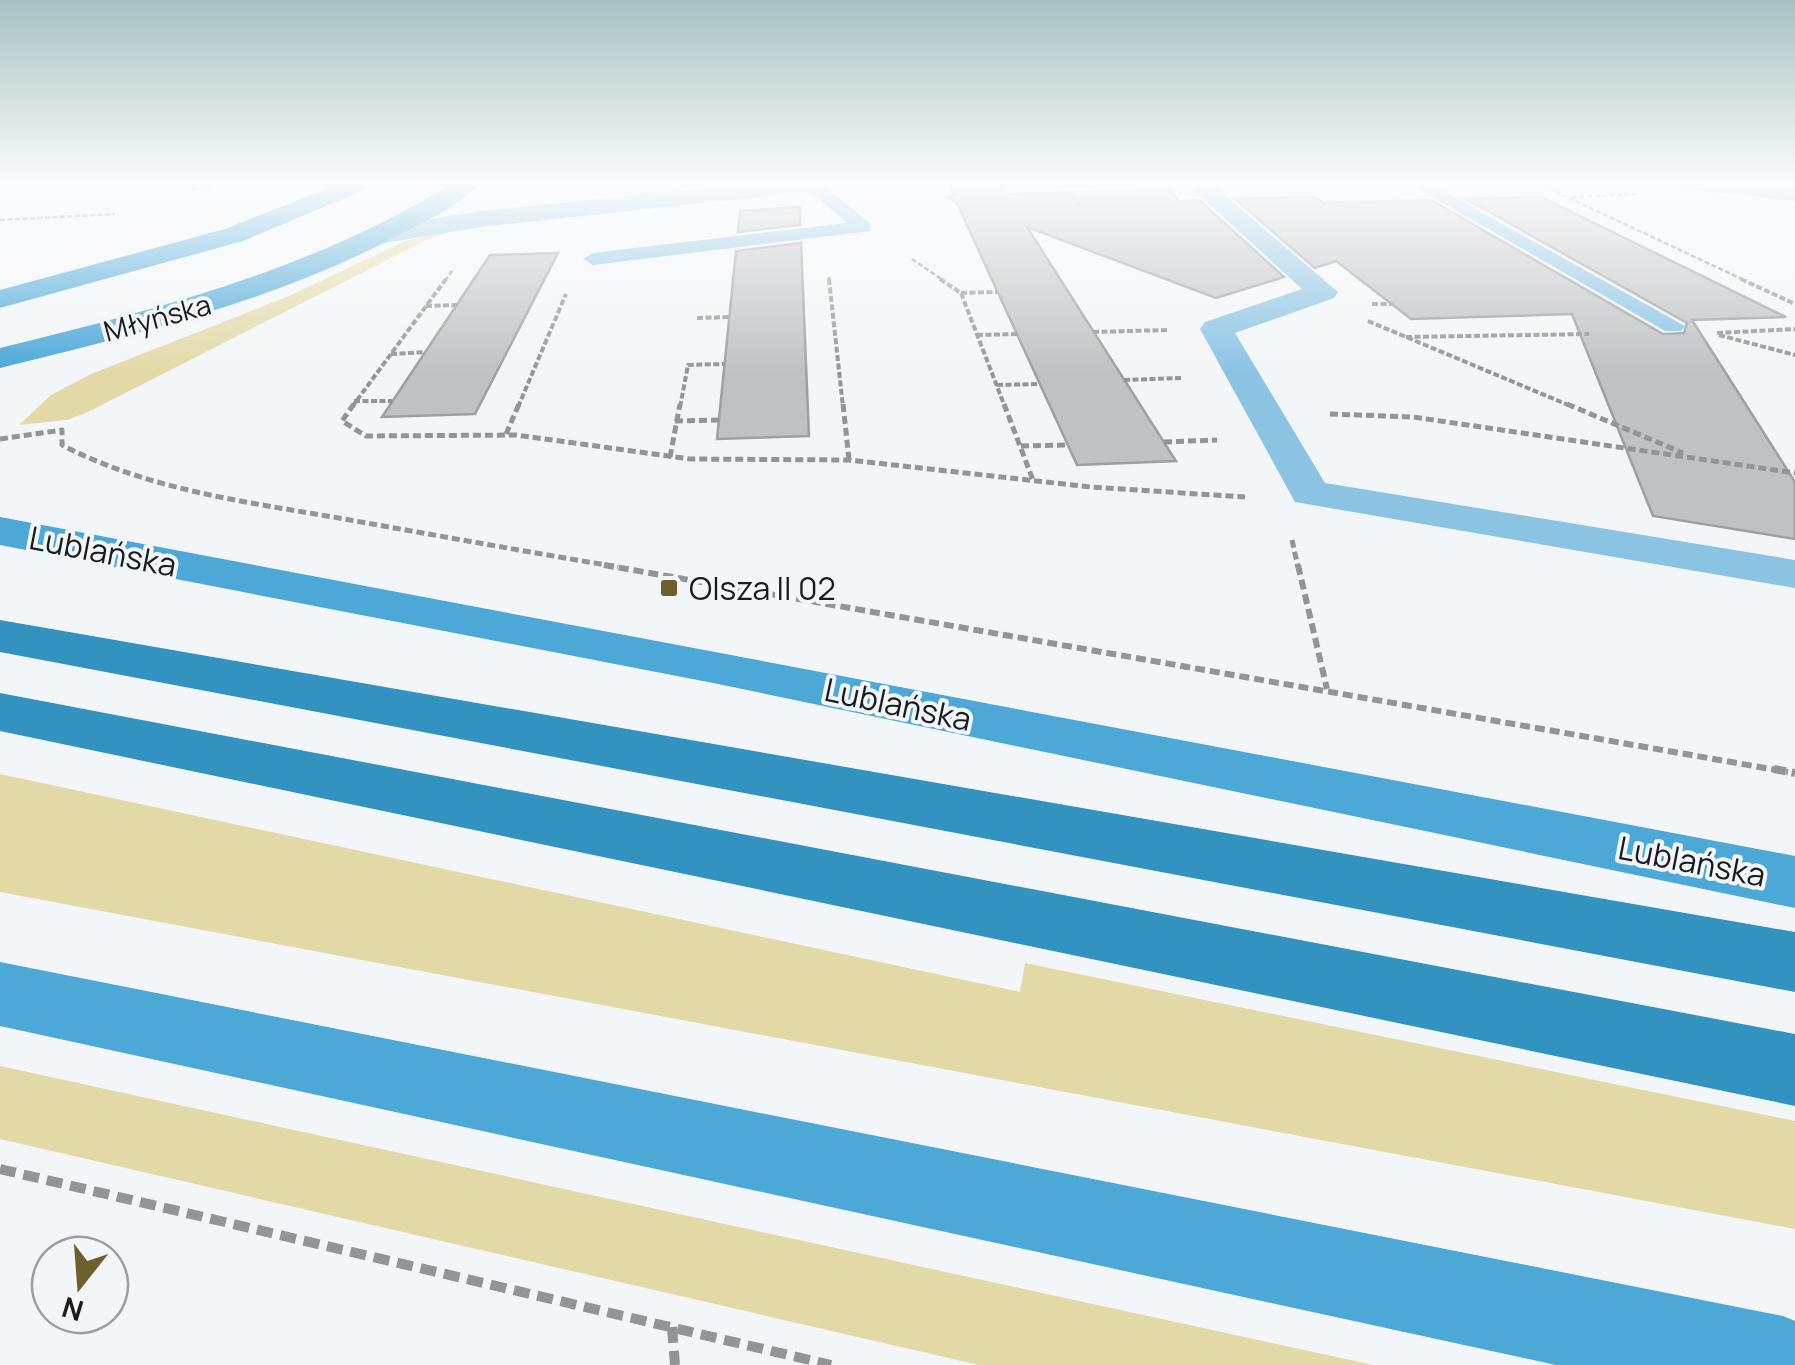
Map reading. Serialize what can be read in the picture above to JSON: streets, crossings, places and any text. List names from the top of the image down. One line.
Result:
{"streets":{"main road":["Młyńska","Lublańska"]},"places":{"transit":["Olsza II 02"]},"north":"bottom"}
